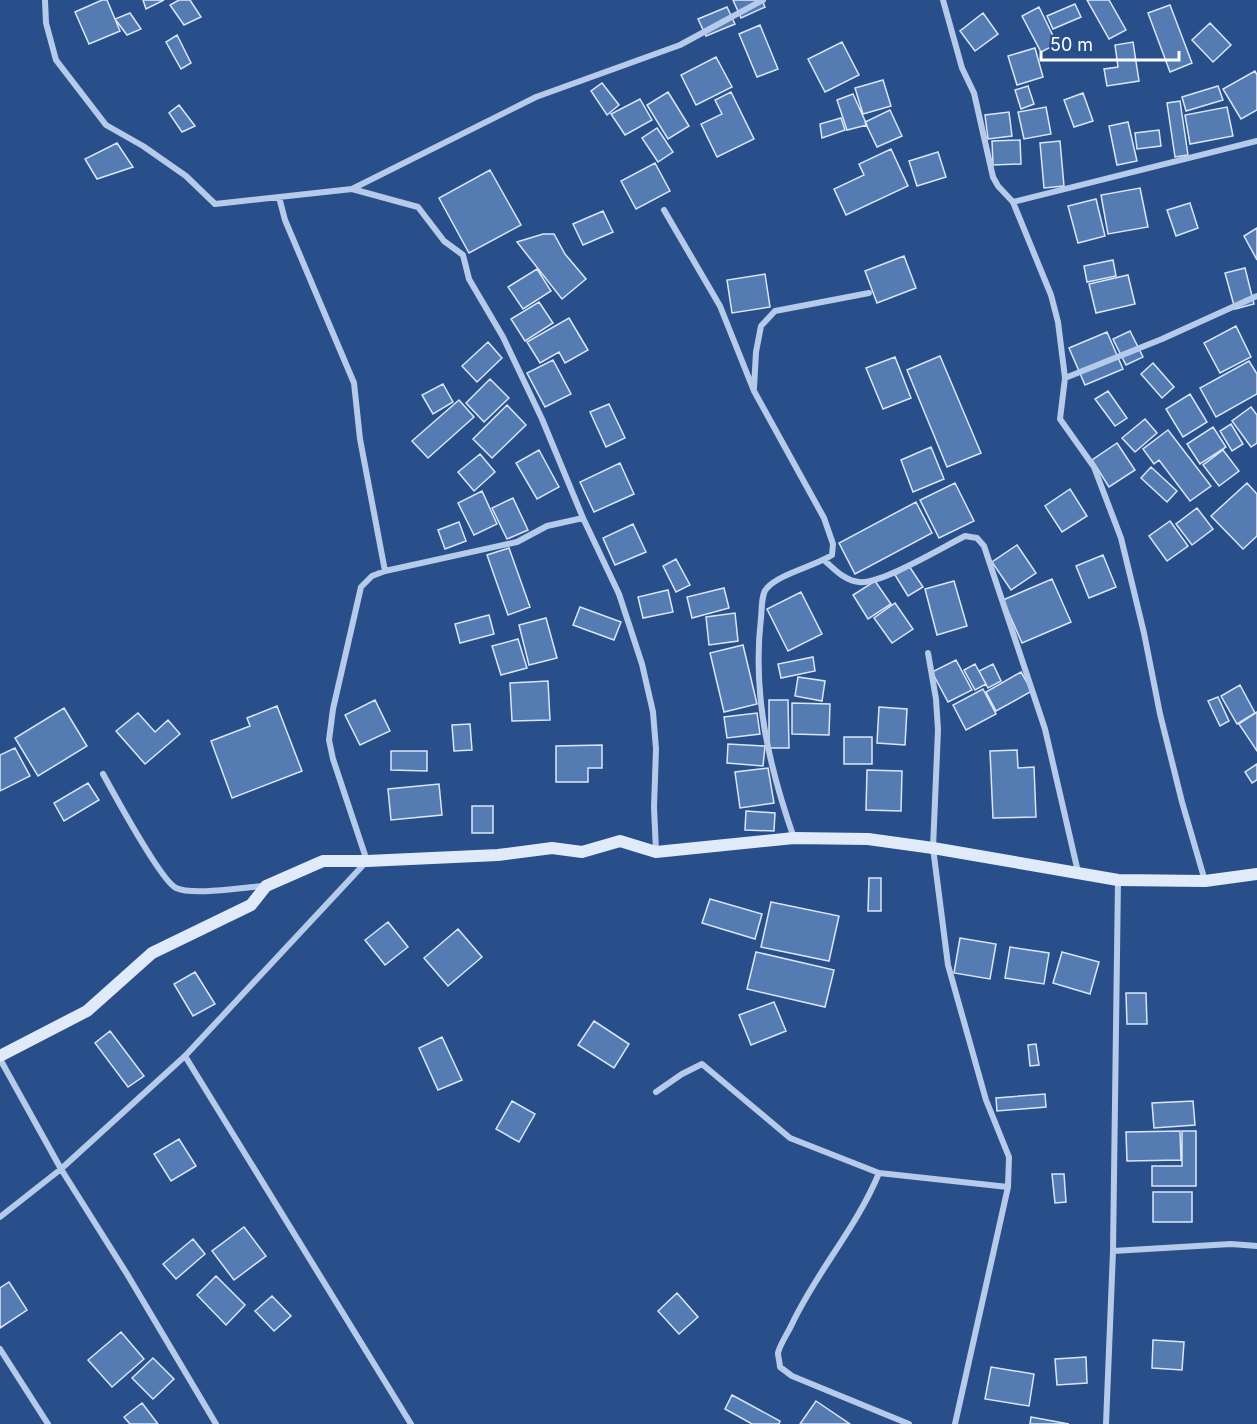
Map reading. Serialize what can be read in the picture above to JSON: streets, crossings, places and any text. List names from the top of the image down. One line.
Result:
{"scale_bar":"50 m"}
